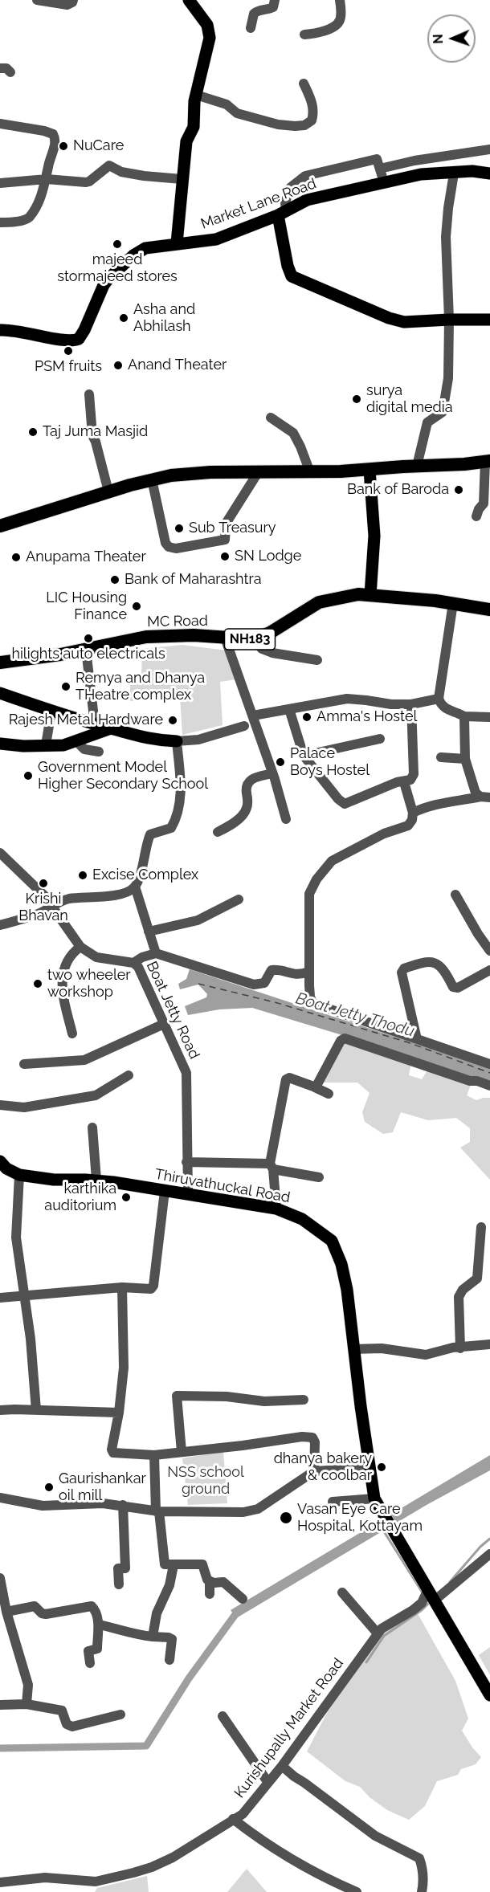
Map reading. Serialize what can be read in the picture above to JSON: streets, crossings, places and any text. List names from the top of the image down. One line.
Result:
{"streets":{"highway":["MC Road","NH183"],"main road":["Market Lane Road","Thiruvathuckal Road"],"street":["Boat Jetty Road","Kurishupally Market Road"]},"crossings":[["Boat Jetty Road","Thiruvathuckal Road"],["Thiruvathuckal Road","Kurishupally Market Road"]],"water":["Boat Jetty Thodu"],"parks":["NSS school ground"],"places":["NuCare","majeed stormajeed stores","Asha and Abhilash","PSM fruits","Anand Theater","surya digital media","Taj Juma Masjid","Bank of Baroda","Sub Treasury","SN Lodge","Anupama Theater","Bank of Maharashtra","LIC Housing Finance","hilights auto electricals","Remya and Dhanya THeatre complex","Amma's Hostel","Rajesh Metal Hardware","Palace Boys Hostel","Government Model Higher Secondary School","Excise Complex","Krishi Bhavan","two wheeler workshop","karthika auditorium","dhanya bakery & coolbar","Gaurishankar oil mill","Vasan Eye Care Hospital, Kottayam"],"north":"left"}
